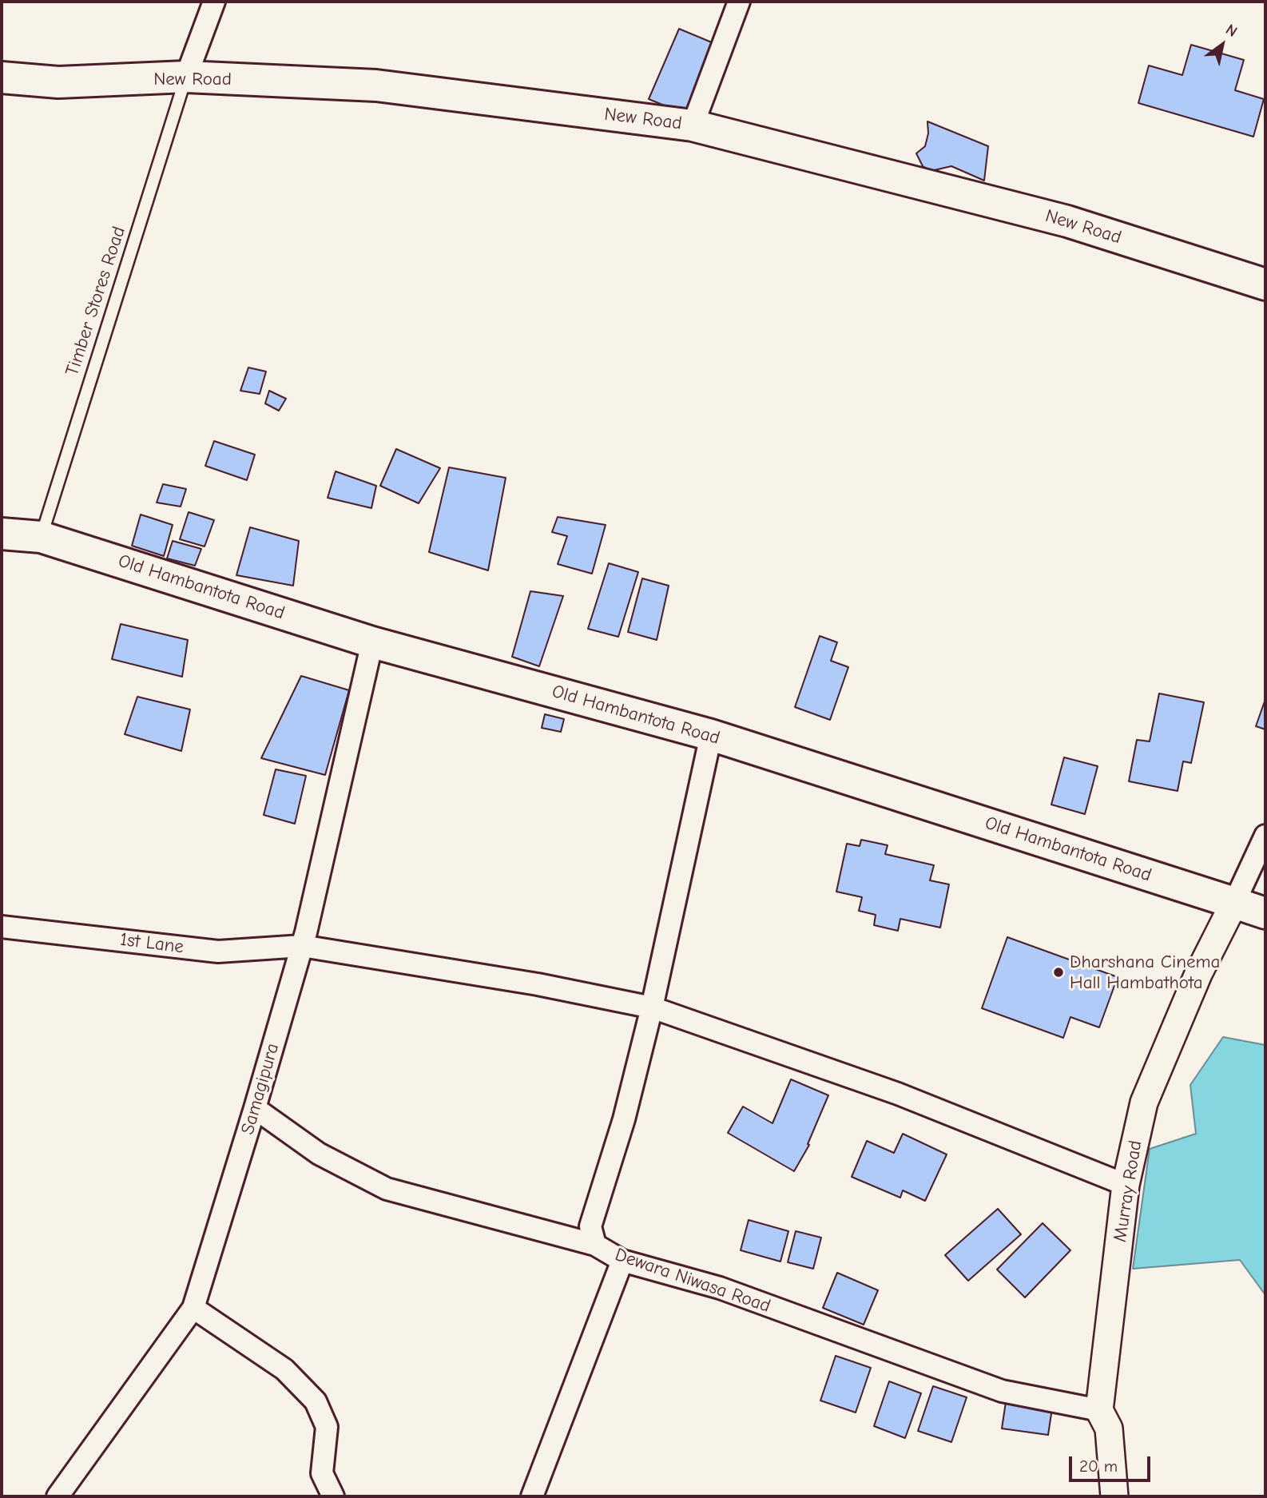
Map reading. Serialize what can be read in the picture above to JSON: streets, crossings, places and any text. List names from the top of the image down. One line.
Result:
{"streets":{"main road":["New Road","Old Hambantota Road"],"street":["1st Lane","Samagipura","Murray Road","Dewara Niwasa Road"],"lane":["Timber Stores Road"]},"crossings":[["New Road","Timber Stores Road"],["Timber Stores Road","Old Hambantota Road"],["Old Hambantota Road","Samagipura"],["Old Hambantota Road","Murray Road"],["Old Hambantota Road","Dewara Niwasa Road"],["1st Lane","Samagipura"],["1st Lane","Murray Road"],["1st Lane","Dewara Niwasa Road"],["Murray Road","Dewara Niwasa Road"]],"places":["Dharshana Cinema Hall Hambathota"],"scale_bar":"20 m","north":"top right"}
